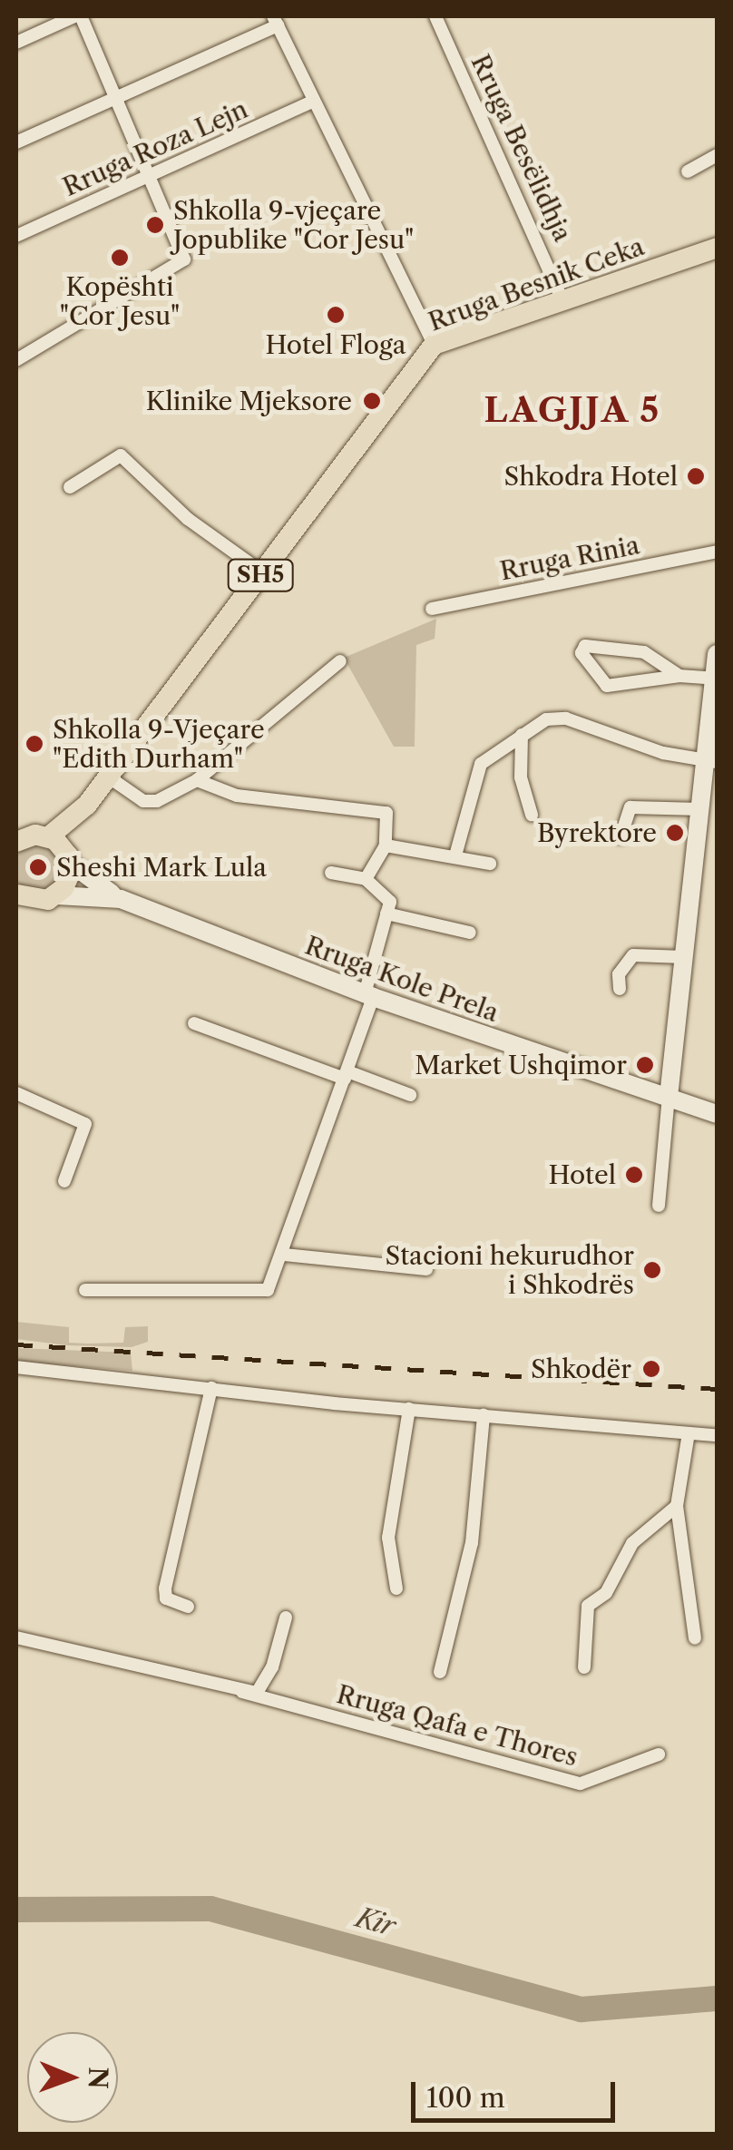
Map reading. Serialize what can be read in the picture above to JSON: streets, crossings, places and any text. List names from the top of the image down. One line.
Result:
{"streets":{"main road":["Rruga Besnik Ceka","SH5","Rruga Kole Prela"],"street":["Rruga Roza Lejn","Rruga Besëlidhja","Rruga Rinia","Rruga Qafa e Thores"]},"crossings":[["Rruga Besëlidhja","Rruga Besnik Ceka"],["Rruga Besnik Ceka","SH5"],["Rruga Besnik Ceka","Rruga Kole Prela"],["SH5","Rruga Kole Prela"]],"districts":["LAGJJA 5"],"water":["Kir"],"places":["Shkolla 9-vjeçare Jopublike \"Cor Jesu\"","Kopështi \"Cor Jesu\"","Hotel Floga","Klinike Mjeksore","Shkodra Hotel","Shkolla 9-Vjeçare \"Edith Durham\"","Byrektore","Sheshi Mark Lula","Market Ushqimor","Hotel","Stacioni hekurudhor i Shkodrës","Shkodër"],"scale_bar":"100 m","north":"right"}
